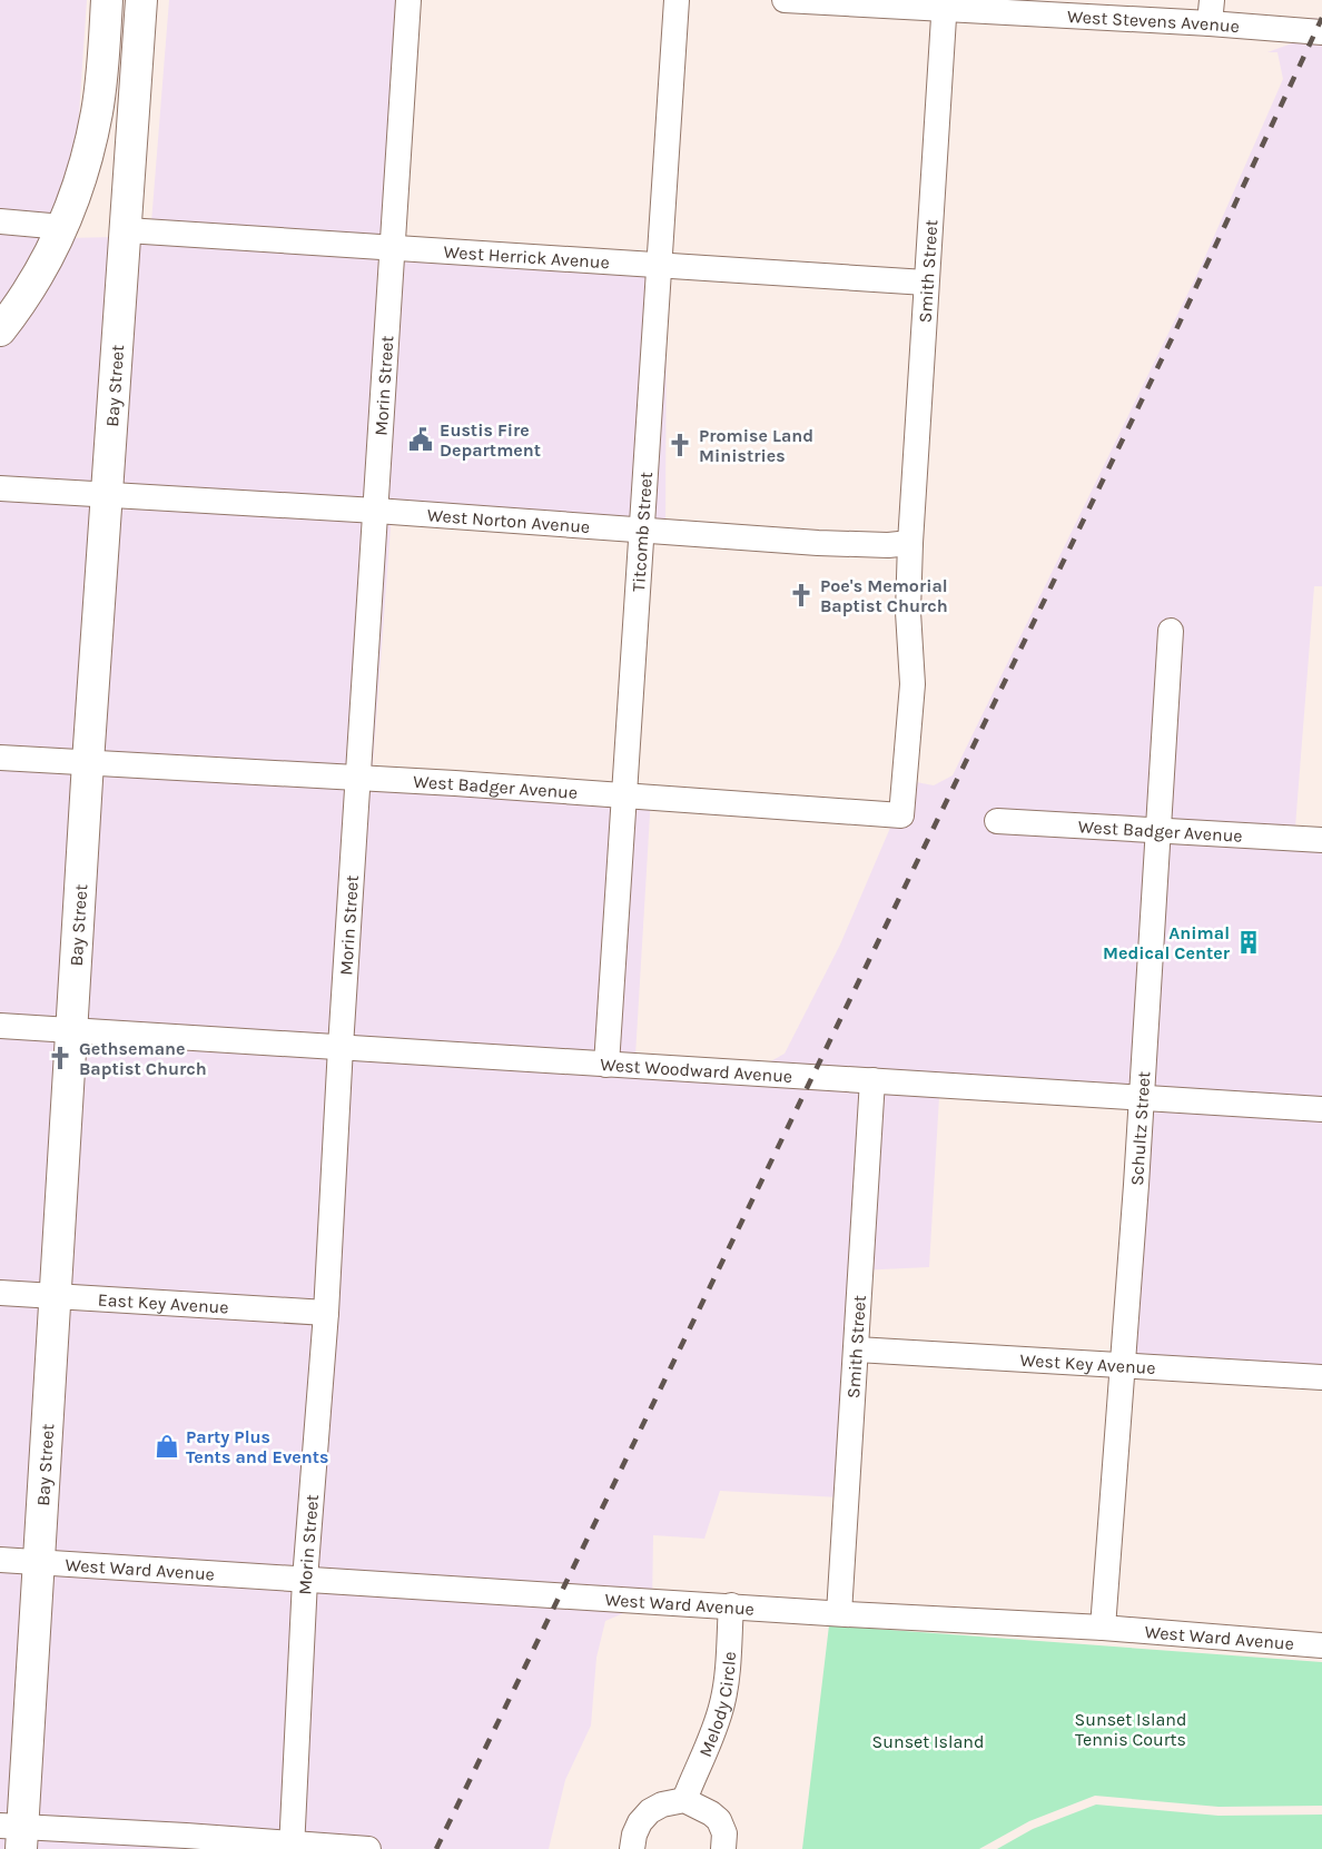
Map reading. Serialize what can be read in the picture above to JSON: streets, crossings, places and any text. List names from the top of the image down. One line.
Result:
{"streets":{"main road":["Bay Street"],"street":["West Stevens Avenue","West Herrick Avenue","Smith Street","Morin Street","West Norton Avenue","Titcomb Street","West Badger Avenue","West Woodward Avenue","Schultz Street","East Key Avenue","West Key Avenue","West Ward Avenue","Melody Circle"]},"crossings":[["West Stevens Avenue","Smith Street"],["West Herrick Avenue","Smith Street"],["West Herrick Avenue","Bay Street"],["West Herrick Avenue","Morin Street"],["West Herrick Avenue","Titcomb Street"],["Smith Street","West Norton Avenue"],["Smith Street","West Badger Avenue"],["Smith Street","West Woodward Avenue"],["Smith Street","West Key Avenue"],["Smith Street","West Ward Avenue"],["Bay Street","West Norton Avenue"],["Bay Street","West Badger Avenue"],["Bay Street","West Woodward Avenue"],["Bay Street","East Key Avenue"],["Bay Street","West Ward Avenue"],["Morin Street","West Norton Avenue"],["Morin Street","West Badger Avenue"],["Morin Street","West Woodward Avenue"],["Morin Street","East Key Avenue"],["Morin Street","West Ward Avenue"],["West Norton Avenue","Titcomb Street"],["Titcomb Street","West Badger Avenue"],["Titcomb Street","West Woodward Avenue"],["West Badger Avenue","Schultz Street"],["West Woodward Avenue","Schultz Street"],["Schultz Street","West Key Avenue"],["Schultz Street","West Ward Avenue"],["West Ward Avenue","Melody Circle"]],"parks":["Sunset Island Tennis Courts","Sunset Island"],"places":{"public building":["Eustis Fire Department"],"church":["Promise Land Ministries","Poe's Memorial Baptist Church","Gethsemane Baptist Church"],"building":["Animal Medical Center"],"shop":["Party Plus Tents and Events"]}}
